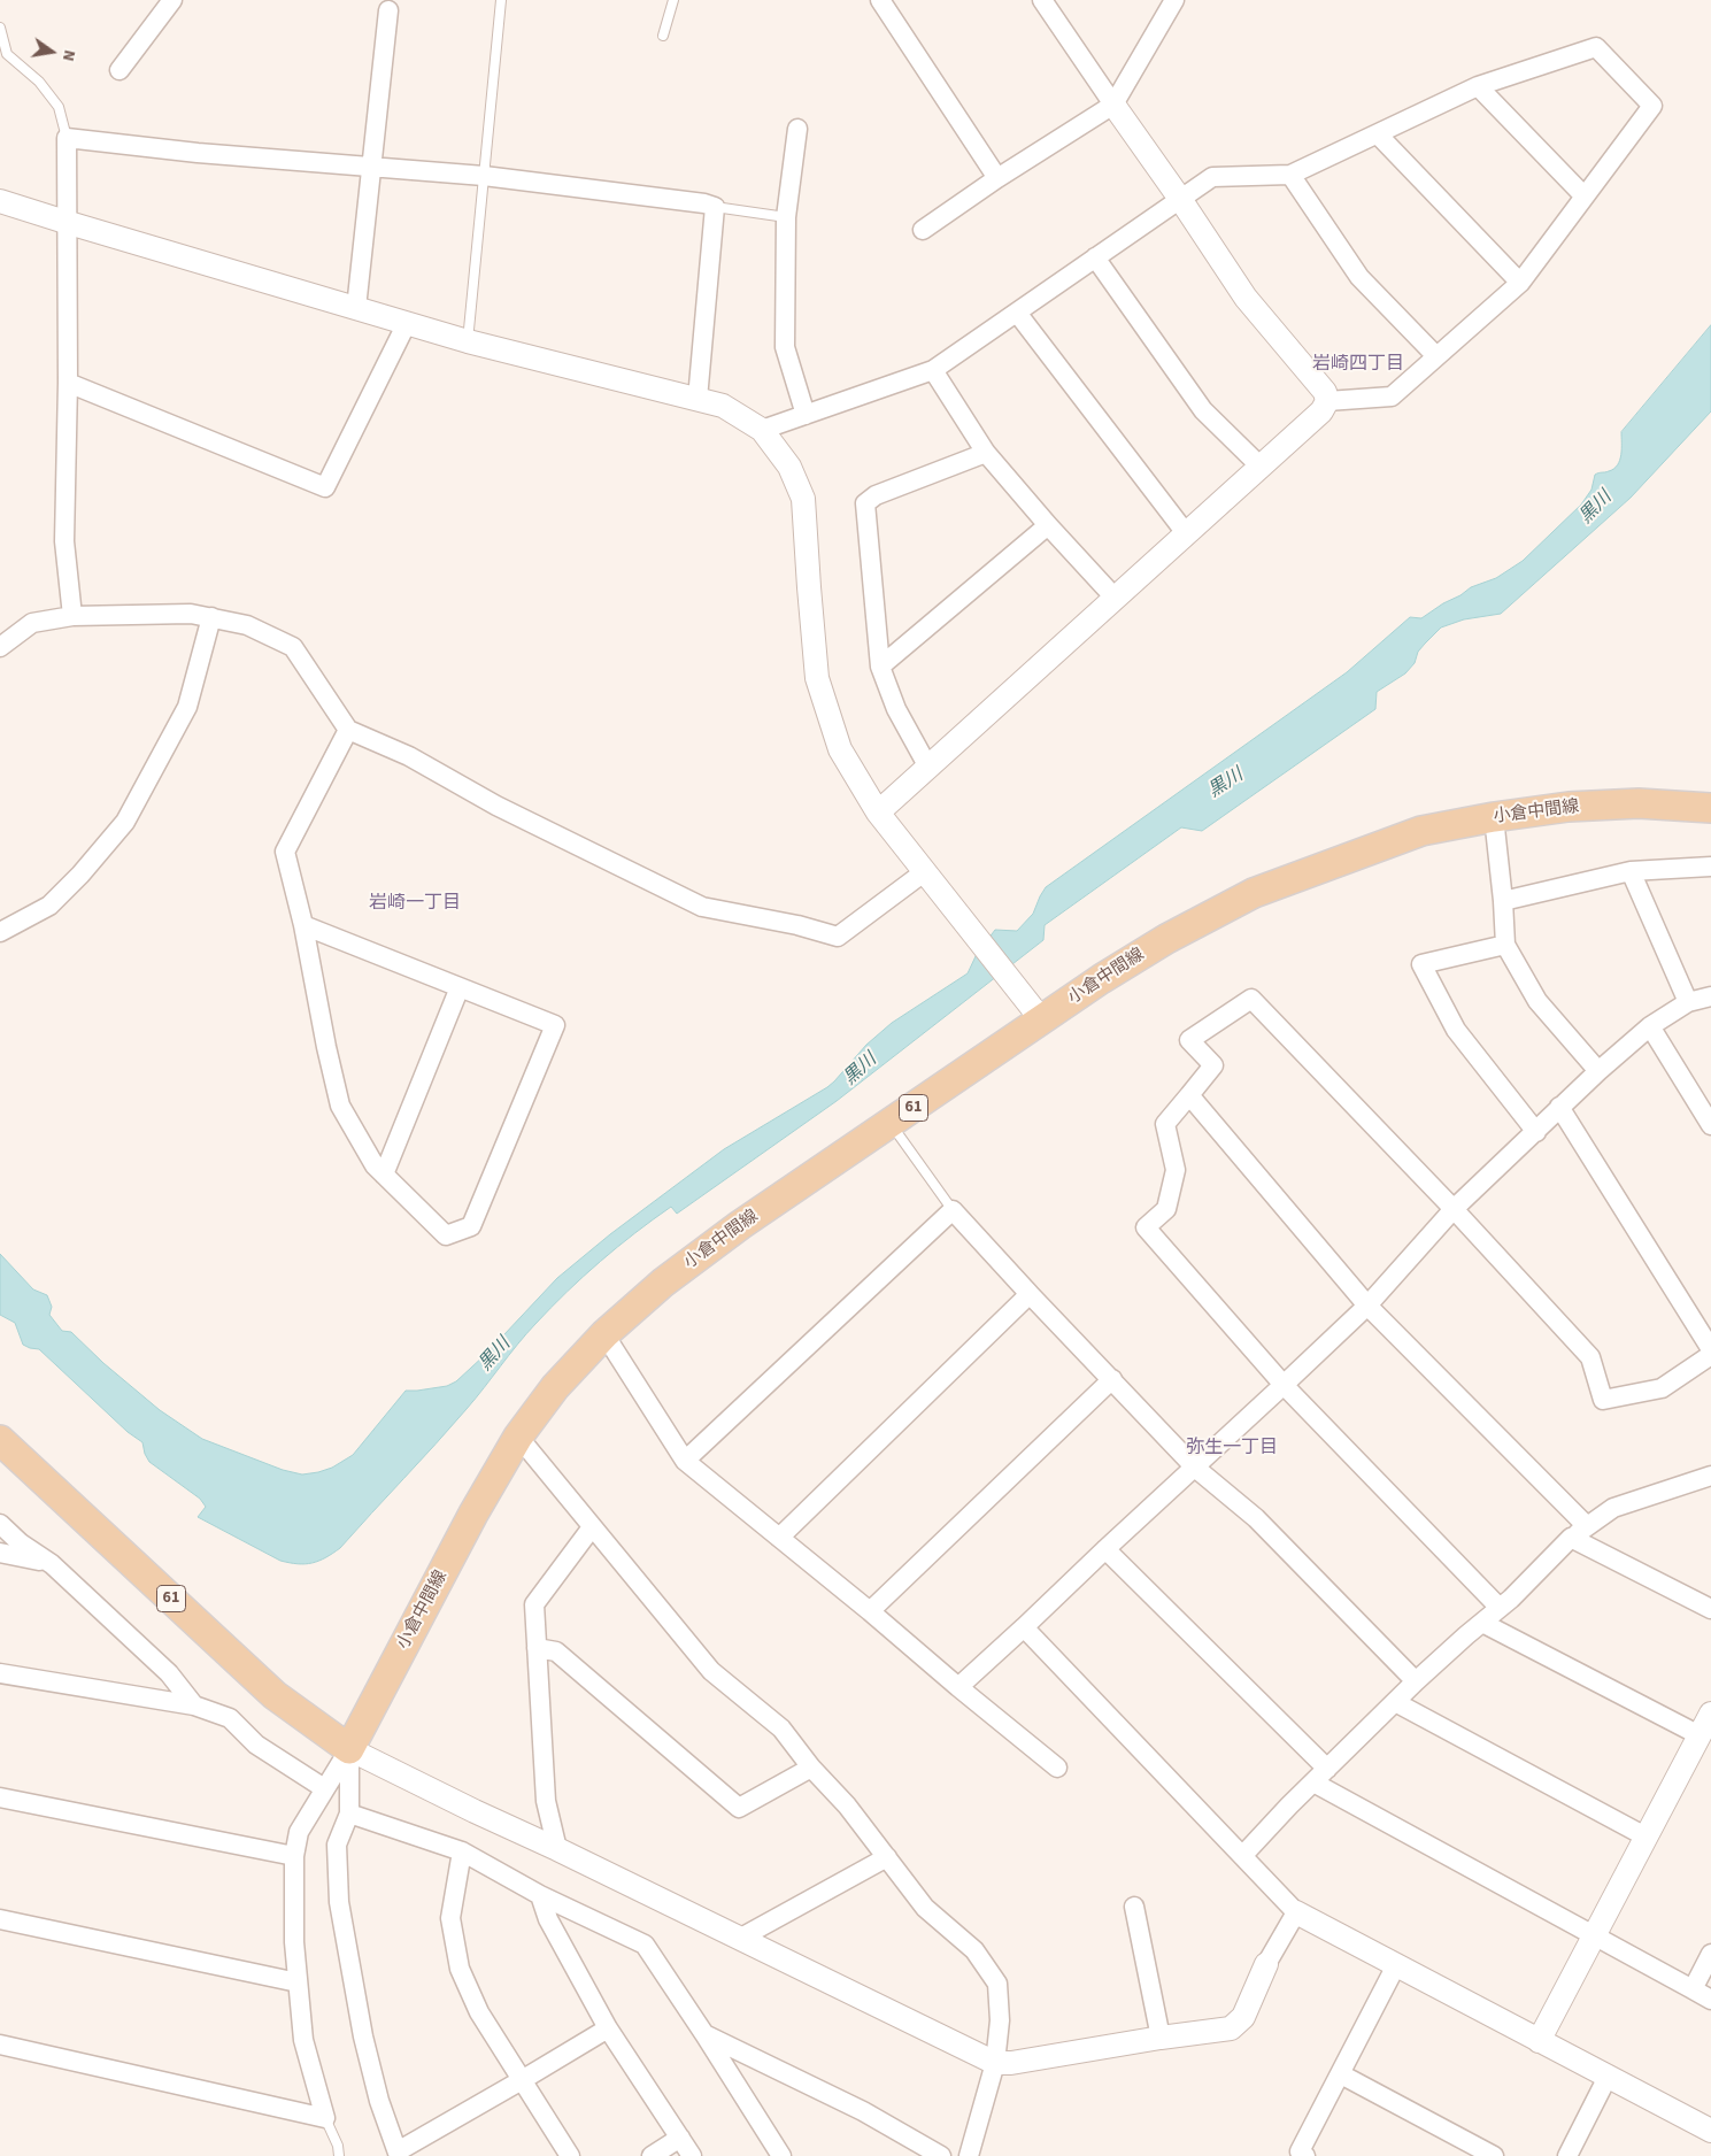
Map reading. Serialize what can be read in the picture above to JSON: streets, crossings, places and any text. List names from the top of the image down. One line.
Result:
{"streets":{"main road":["小倉中間線","61"]},"crossings":[["小倉中間線","61"]],"districts":["岩崎四丁目","岩崎一丁目","弥生一丁目"],"water":["黒川"],"north":"right"}
